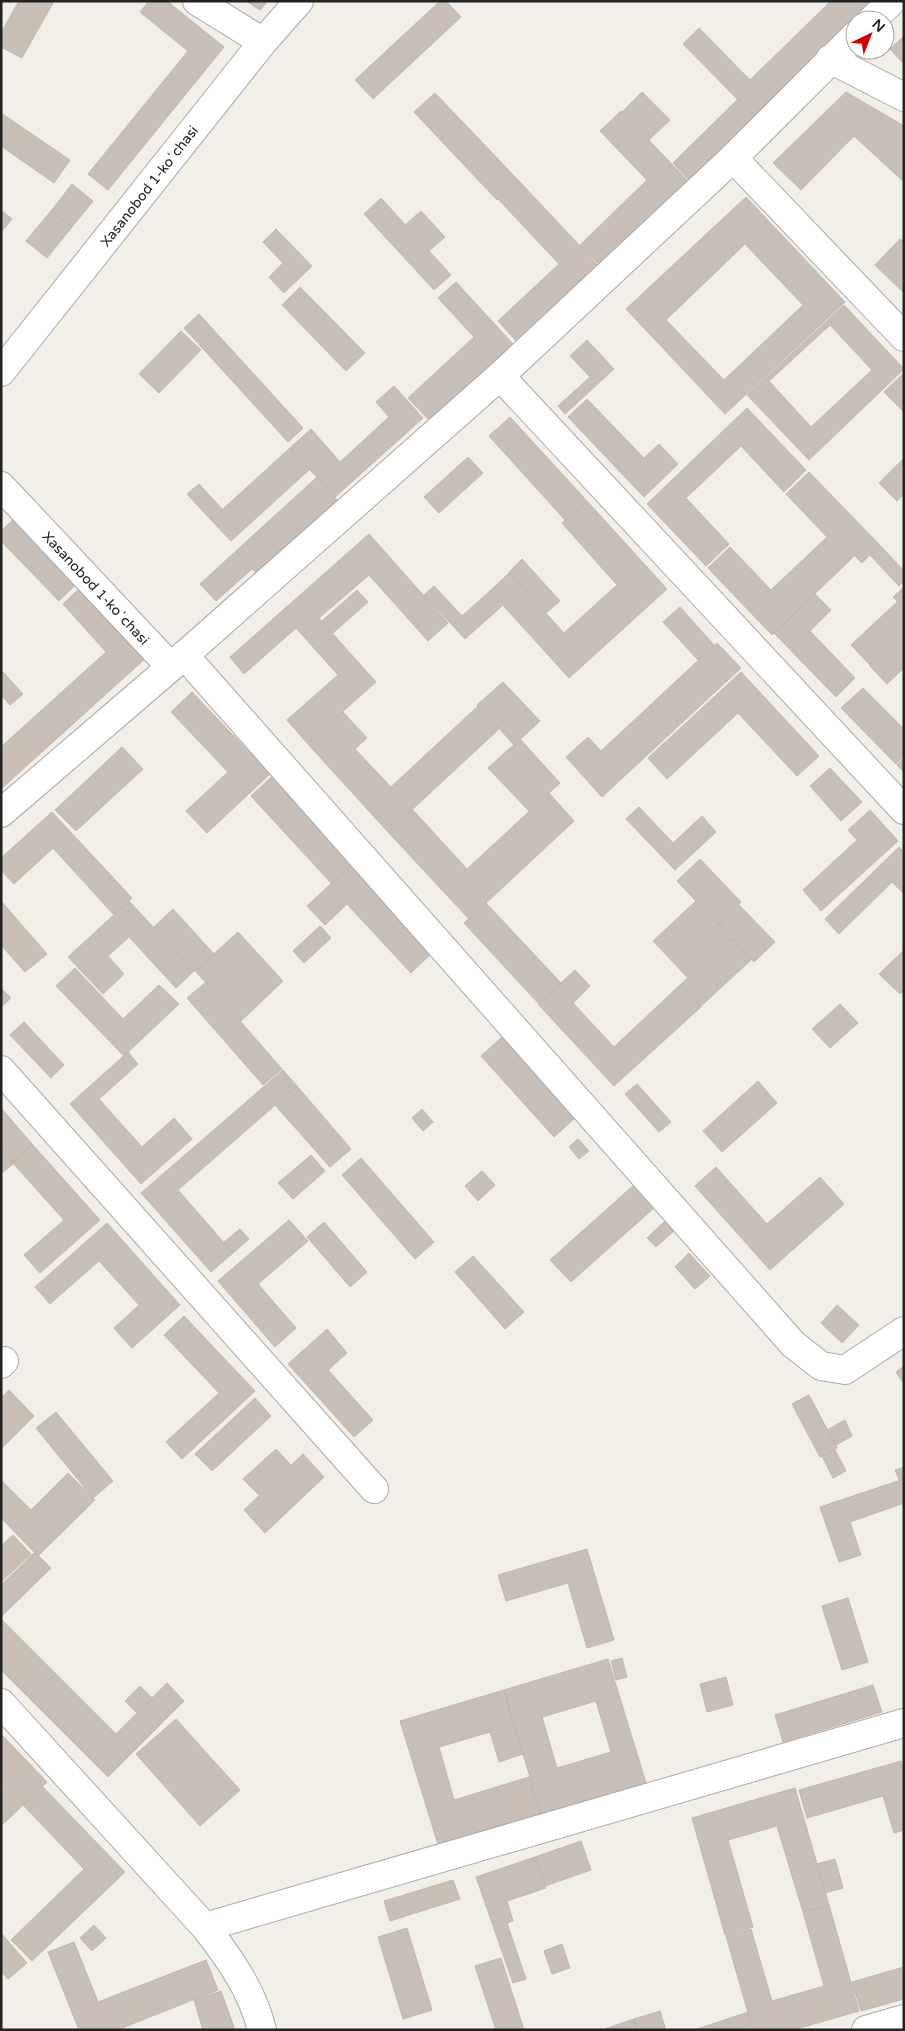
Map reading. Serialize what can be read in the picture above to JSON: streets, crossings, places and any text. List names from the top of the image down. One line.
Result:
{"streets":{"street":["Xasanobod 1-koʻchasi"]},"north":"top right"}
